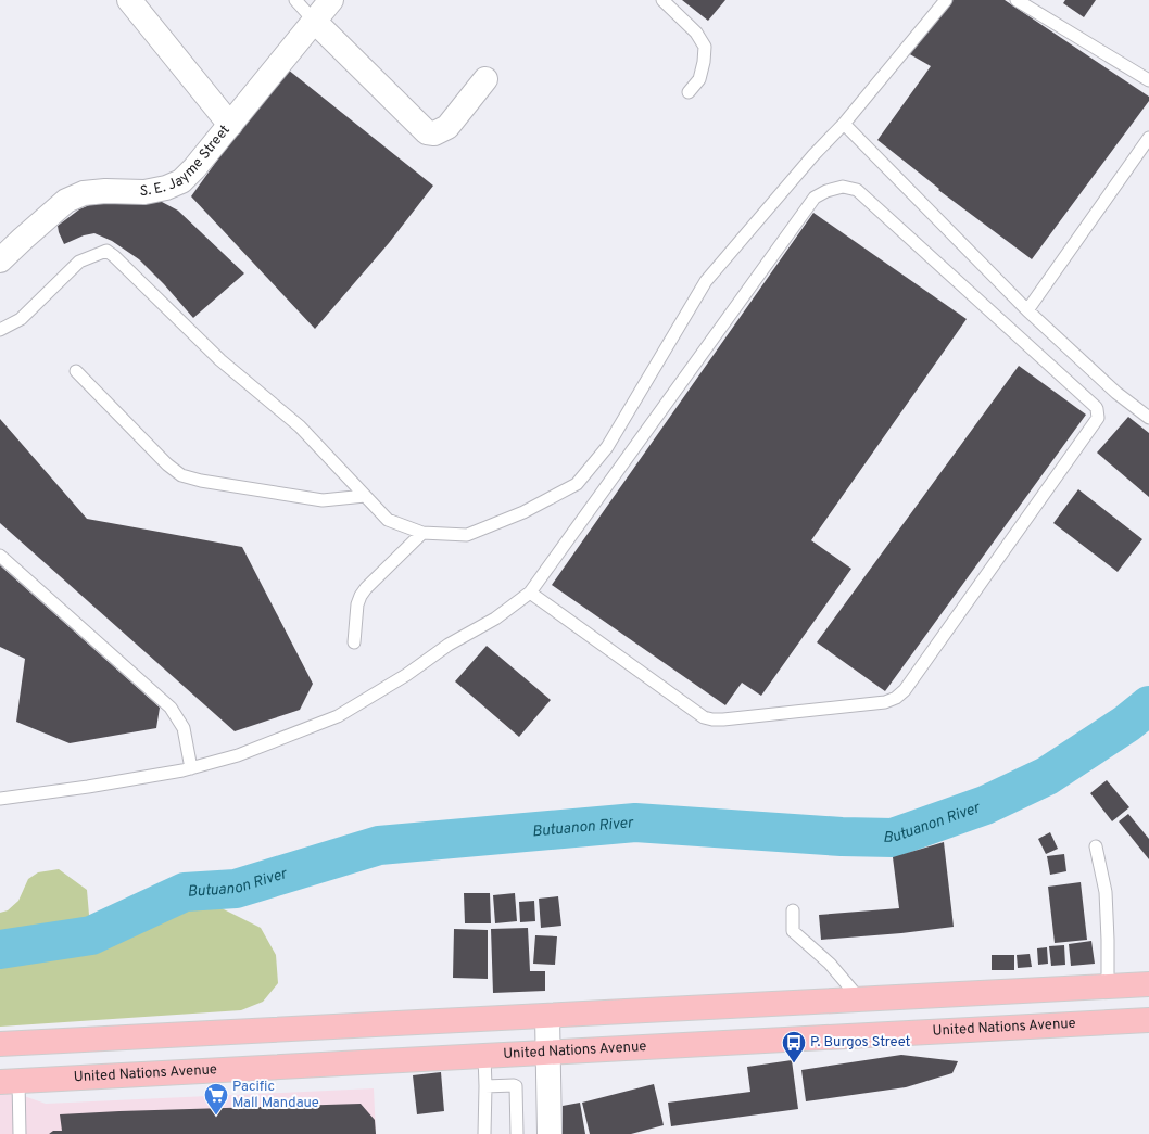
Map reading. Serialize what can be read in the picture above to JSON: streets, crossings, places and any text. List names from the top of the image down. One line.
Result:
{"streets":{"main road":["United Nations Avenue"],"street":["S. E. Jayme Street"]},"water":["Butuanon River"],"places":{"bus stop":["P. Burgos Street"],"supermarket":["Pacific Mall Mandaue"]}}
